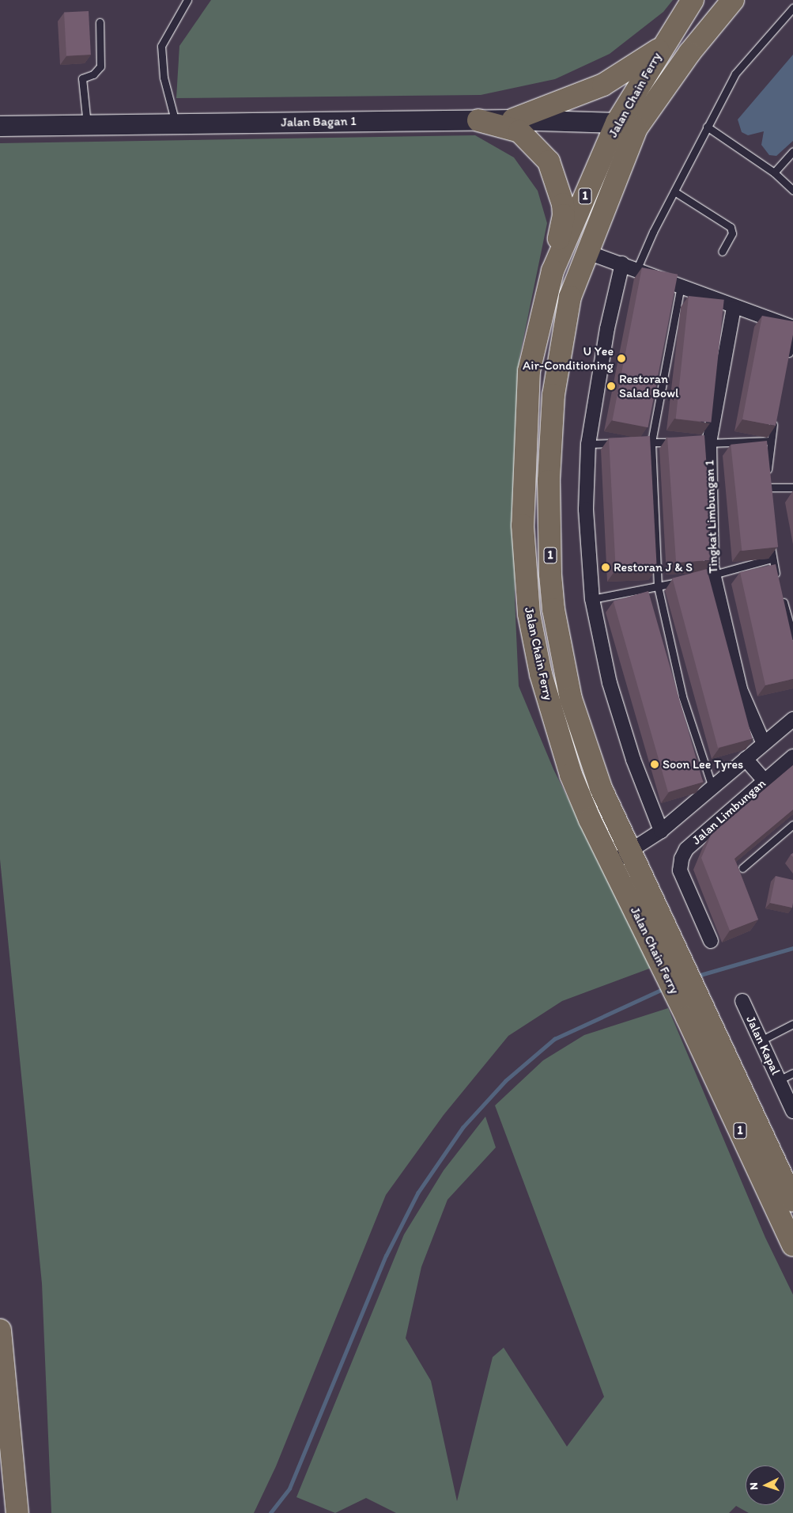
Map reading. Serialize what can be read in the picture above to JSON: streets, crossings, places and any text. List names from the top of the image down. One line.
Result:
{"streets":{"highway":["Jalan Chain Ferry","1"],"street":["Jalan Bagan 1","Tingkat Limbungan 1","Jalan Limbungan","Jalan Kapal"]},"crossings":[["Jalan Chain Ferry","Jalan Bagan 1"]],"places":["U Yee Air-Conditioning","Restoran Salad Bowl","Restoran J & S","Soon Lee Tyres"],"north":"left"}
